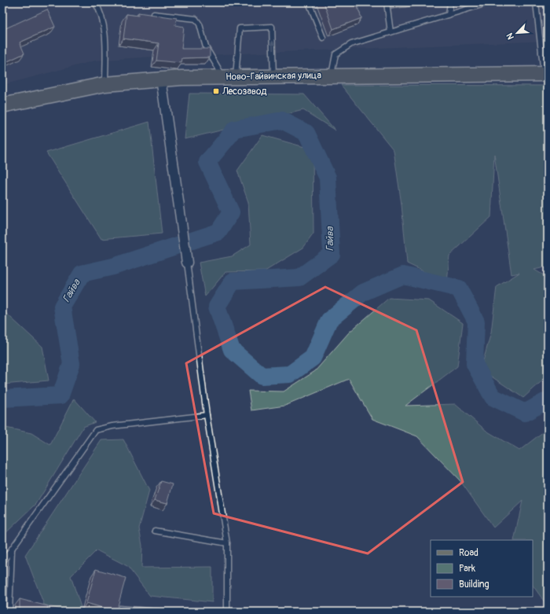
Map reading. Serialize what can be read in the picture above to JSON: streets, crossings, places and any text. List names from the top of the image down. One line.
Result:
{"streets":{"main road":["Ново-Гайвинская улица"]},"water":["Гайва"],"places":{"transit":["Лесозавод"]},"legend":["Road","Park","Building"],"north":"bottom left"}
